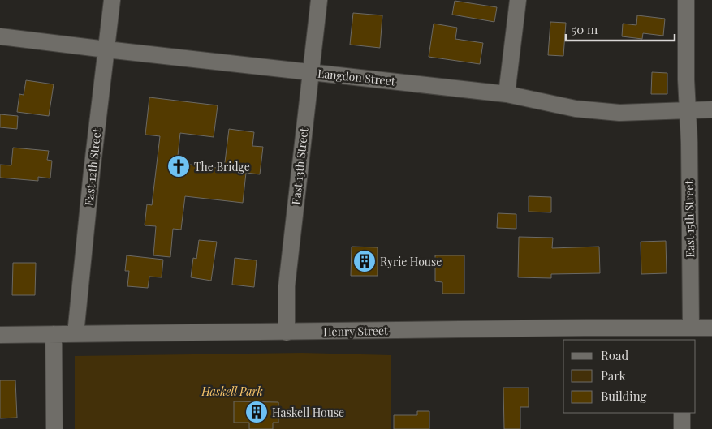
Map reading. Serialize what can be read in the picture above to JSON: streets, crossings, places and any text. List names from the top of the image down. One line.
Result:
{"streets":{"street":["Langdon Street","East 13th Street","East 12th Street","East 15th Street","Henry Street"]},"crossings":[["Langdon Street","East 13th Street"],["Langdon Street","East 12th Street"],["Langdon Street","East 15th Street"],["East 13th Street","Henry Street"],["East 12th Street","Henry Street"],["East 15th Street","Henry Street"]],"parks":["Haskell Park"],"places":{"church":["The Bridge"],"building":["Ryrie House","Haskell House"]},"legend":["Road","Park","Building"],"scale_bar":"50 m"}
